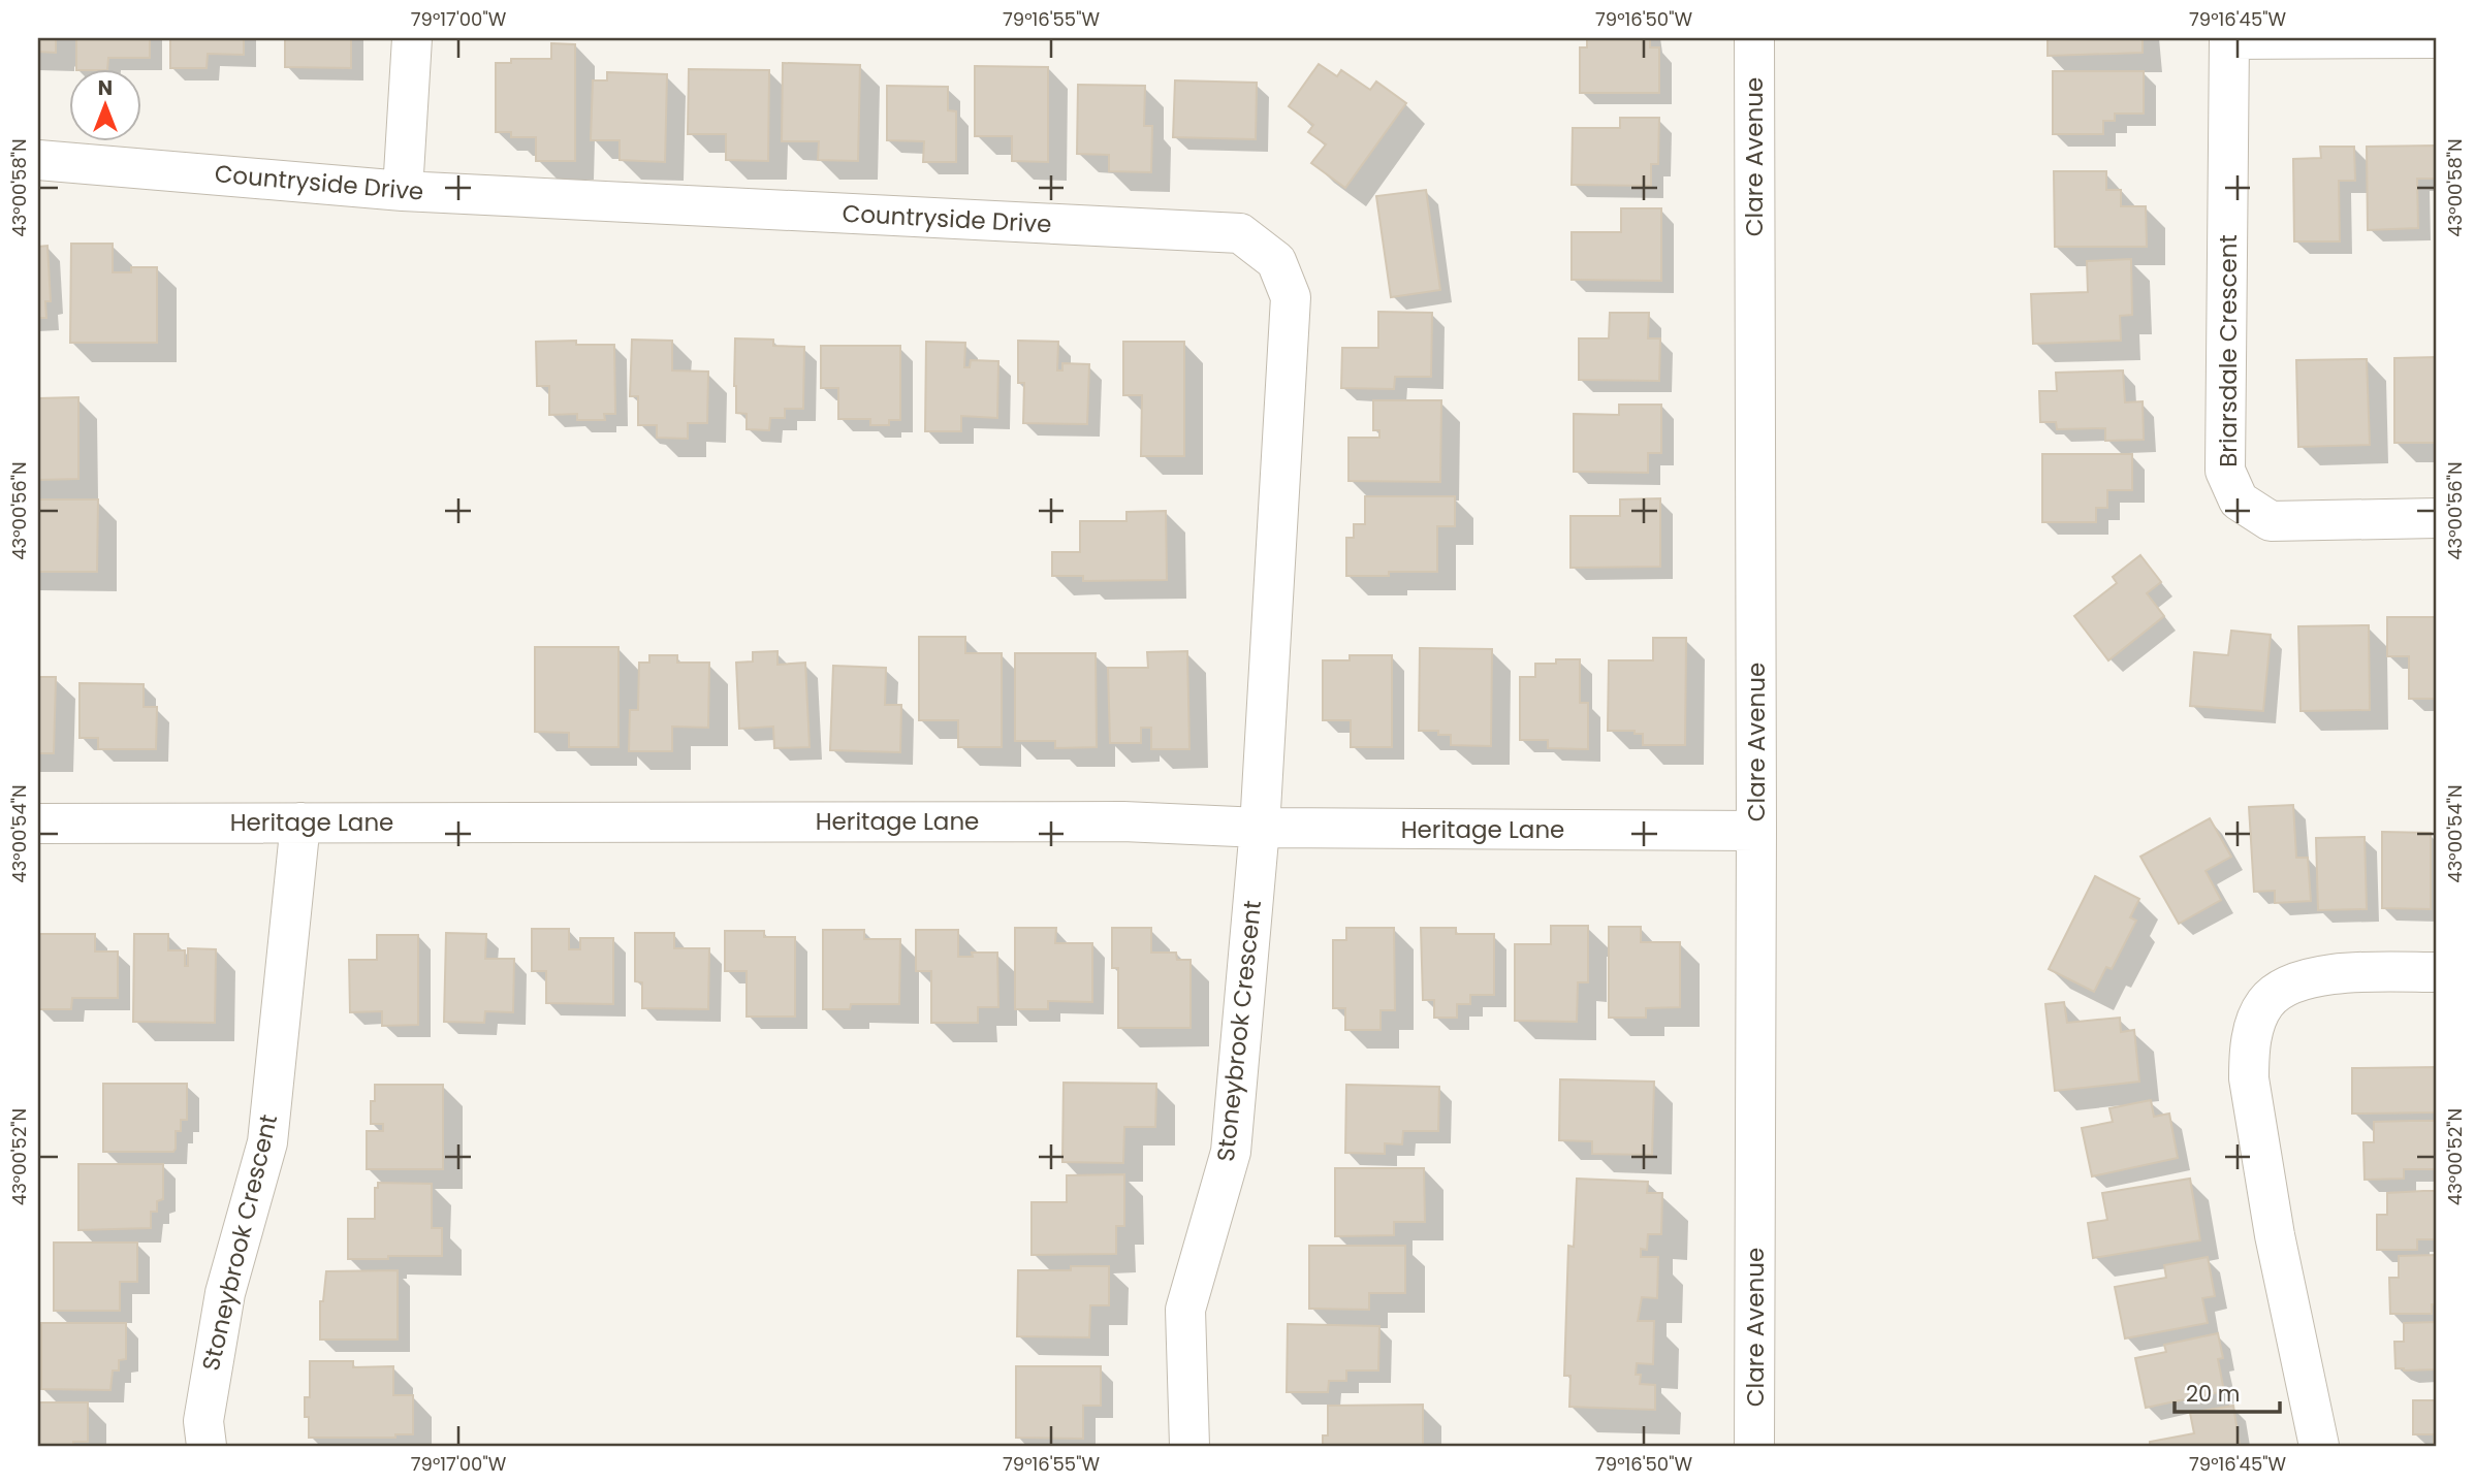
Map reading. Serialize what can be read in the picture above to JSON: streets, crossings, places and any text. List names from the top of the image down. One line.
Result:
{"streets":{"street":["Clare Avenue","Countryside Drive","Briarsdale Crescent","Heritage Lane","Stoneybrook Crescent"]},"crossings":[["Clare Avenue","Heritage Lane"],["Countryside Drive","Heritage Lane"],["Countryside Drive","Stoneybrook Crescent"],["Heritage Lane","Stoneybrook Crescent"]],"scale_bar":"20 m","north":"top","coordinates":["79°17'00\"W","79°16'55\"W","79°16'50\"W","79°16'45\"W","43°00'58\"N","43°00'56\"N","43°00'54\"N","43°00'52\"N"]}
